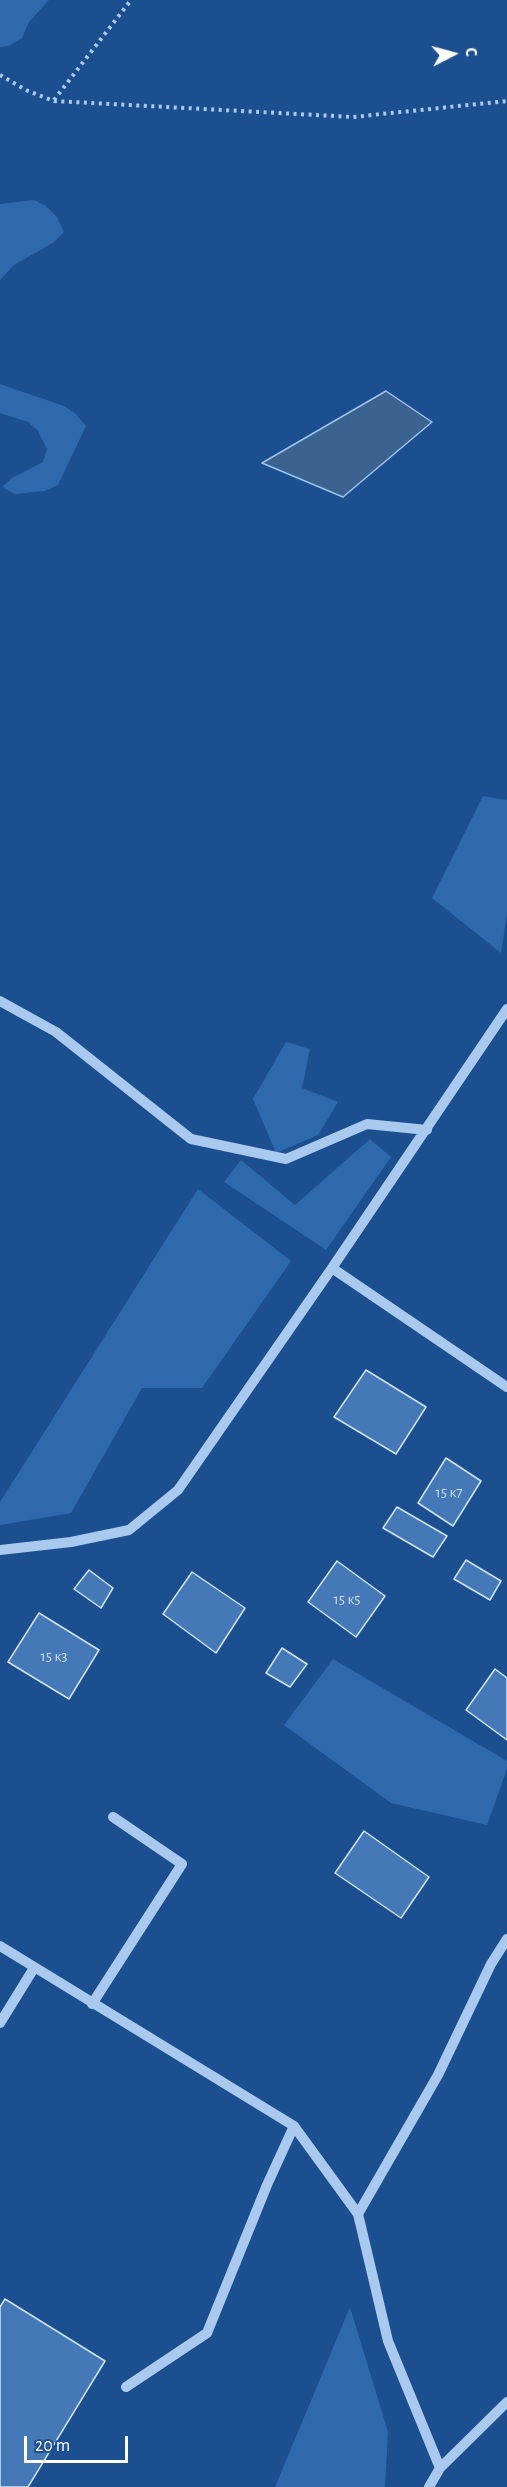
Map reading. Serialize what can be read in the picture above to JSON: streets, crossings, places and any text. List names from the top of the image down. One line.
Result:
{"house_numbers":["15 к7","15 к5","15 к3"],"scale_bar":"20 m","north":"right"}
